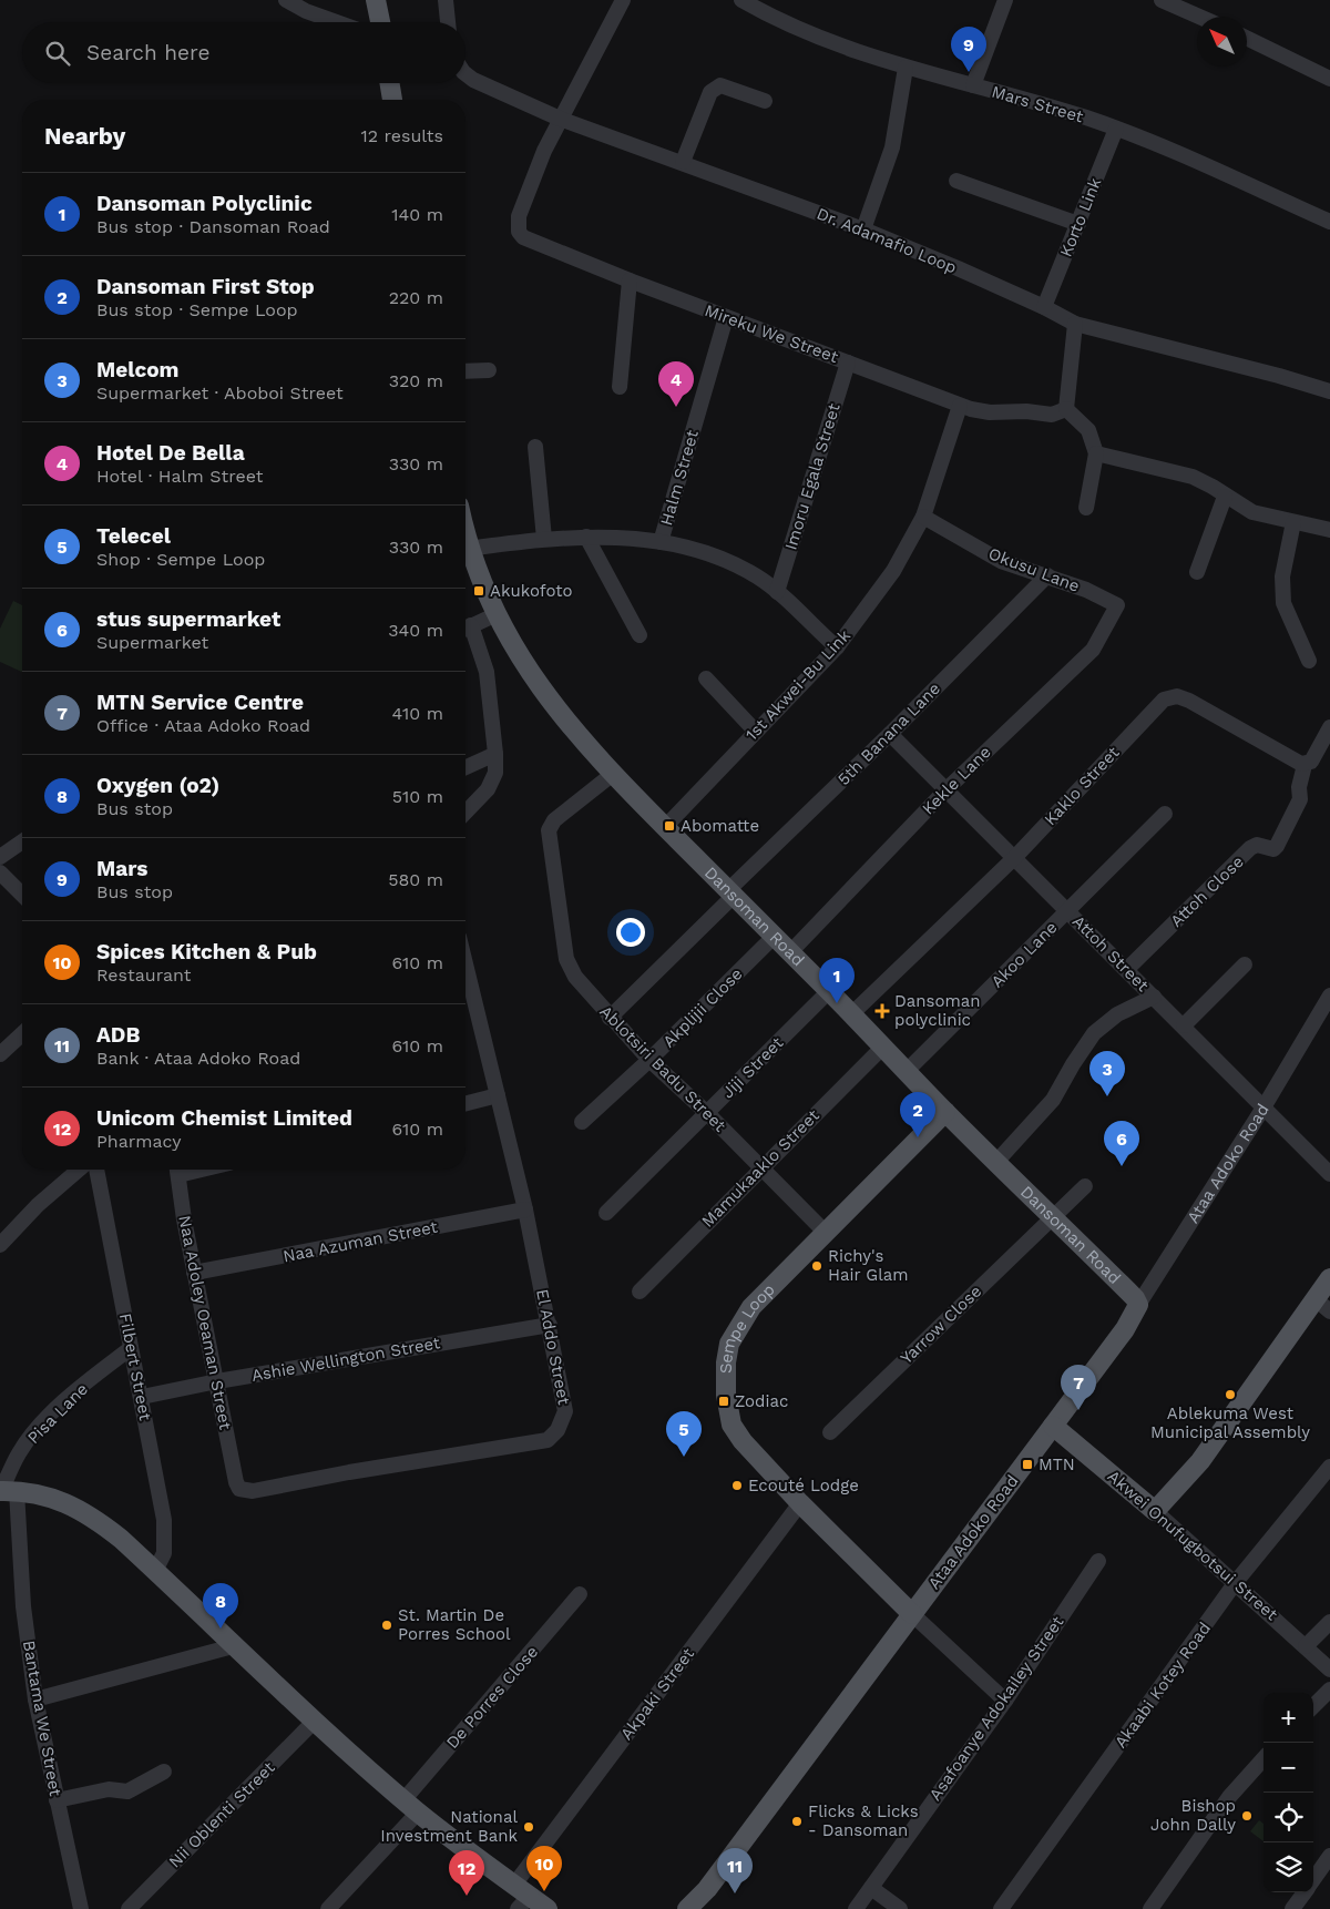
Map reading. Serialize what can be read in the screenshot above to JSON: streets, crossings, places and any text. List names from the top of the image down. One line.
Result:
{"streets":{"main road":["Dansoman Road","Ataa Adoko Road","Sempe Loop","Akwei Onufugbotsui Street"],"street":["Mars Street","Korto Link","Dr. Adamafio Loop","Mireku We Street","Imoru Egala Street","Halm Street","Okusu Lane","1st Akwei-Bu Link","5th Banana Lane","Kekle Lane","Kaklo Street","Attoh Close","Attoh Street","Akoo Lane","Akplijii Close","Jiji Street","Ablotsiri Badu Street","Mamukaaklo Street","Naa Azuman Street","Naa Adoley Oeaman Street","Yarrow Close","El Addo Street","Ashie Wellington Street","Filbert Street","Pisa Lane","Akaabi Kotey Road","Akpaki Street","De Porres Close","Asafoanye Adokailey Street","Bantama We Street","Nii Oblenti Street"]},"crossings":[["Mars Street","Korto Link"],["Korto Link","Dr. Adamafio Loop"],["Dr. Adamafio Loop","Mireku We Street"],["Mireku We Street","Imoru Egala Street"],["Mireku We Street","Halm Street"],["Mireku We Street","1st Akwei-Bu Link"],["Okusu Lane","1st Akwei-Bu Link"],["Okusu Lane","5th Banana Lane"],["Okusu Lane","Kekle Lane"],["1st Akwei-Bu Link","Dansoman Road"],["5th Banana Lane","Dansoman Road"],["5th Banana Lane","Attoh Street"],["5th Banana Lane","Ablotsiri Badu Street"],["Kekle Lane","Dansoman Road"],["Kekle Lane","Attoh Street"],["Kaklo Street","Attoh Close"],["Kaklo Street","Dansoman Road"],["Kaklo Street","Attoh Street"],["Attoh Close","Attoh Street"],["Dansoman Road","Akoo Lane"],["Dansoman Road","Akplijii Close"],["Dansoman Road","Jiji Street"],["Dansoman Road","Ablotsiri Badu Street"],["Dansoman Road","Ataa Adoko Road"],["Dansoman Road","Mamukaaklo Street"],["Dansoman Road","Yarrow Close"],["Dansoman Road","Sempe Loop"],["Attoh Street","Akoo Lane"],["Attoh Street","Ataa Adoko Road"],["Akplijii Close","Ablotsiri Badu Street"],["Jiji Street","Ablotsiri Badu Street"],["Ablotsiri Badu Street","Mamukaaklo Street"],["Ablotsiri Badu Street","Sempe Loop"],["Ataa Adoko Road","Sempe Loop"],["Ataa Adoko Road","Akwei Onufugbotsui Street"],["Naa Azuman Street","Naa Adoley Oeaman Street"],["Naa Azuman Street","El Addo Street"],["Naa Adoley Oeaman Street","El Addo Street"],["Naa Adoley Oeaman Street","Ashie Wellington Street"],["Sempe Loop","Akpaki Street"],["El Addo Street","Ashie Wellington Street"],["Ashie Wellington Street","Filbert Street"],["Filbert Street","Pisa Lane"],["Pisa Lane","Bantama We Street"],["Akwei Onufugbotsui Street","Akaabi Kotey Road"]],"places":{"transit":["Akukofoto","Abomatte","Zodiac","MTN"],"health":["Dansoman polyclinic"],"other":["Richy's Hair Glam","Ablekuma West Municipal Assembly","Ecouté Lodge","St. Martin De Porres School","Bishop John Dally","Flicks & Licks - Dansoman","National Investment Bank"]},"north":"top left","page":{"search":"Search here","pins":["9","4","1","3","2","6","7","5","8","10","11","12"],"heading":["Nearby","12 results"],"list":[{"mark":"1","name":"Dansoman Polyclinic","note":"Bus stop · Dansoman Road","value":"140 m"},{"mark":"2","name":"Dansoman First Stop","note":"Bus stop · Sempe Loop","value":"220 m"},{"mark":"3","name":"Melcom","note":"Supermarket · Aboboi Street","value":"320 m"},{"mark":"4","name":"Hotel De Bella","note":"Hotel · Halm Street","value":"330 m"},{"mark":"5","name":"Telecel","note":"Shop · Sempe Loop","value":"330 m"},{"mark":"6","name":"stus supermarket","note":"Supermarket","value":"340 m"},{"mark":"7","name":"MTN Service Centre","note":"Office · Ataa Adoko Road","value":"410 m"},{"mark":"8","name":"Oxygen (o2)","note":"Bus stop","value":"510 m"},{"mark":"9","name":"Mars","note":"Bus stop","value":"580 m"},{"mark":"10","name":"Spices Kitchen & Pub","note":"Restaurant","value":"610 m"},{"mark":"11","name":"ADB","note":"Bank · Ataa Adoko Road","value":"610 m"},{"mark":"12","name":"Unicom Chemist Limited","note":"Pharmacy","value":"610 m"}],"map_buttons":["+","−"]}}
